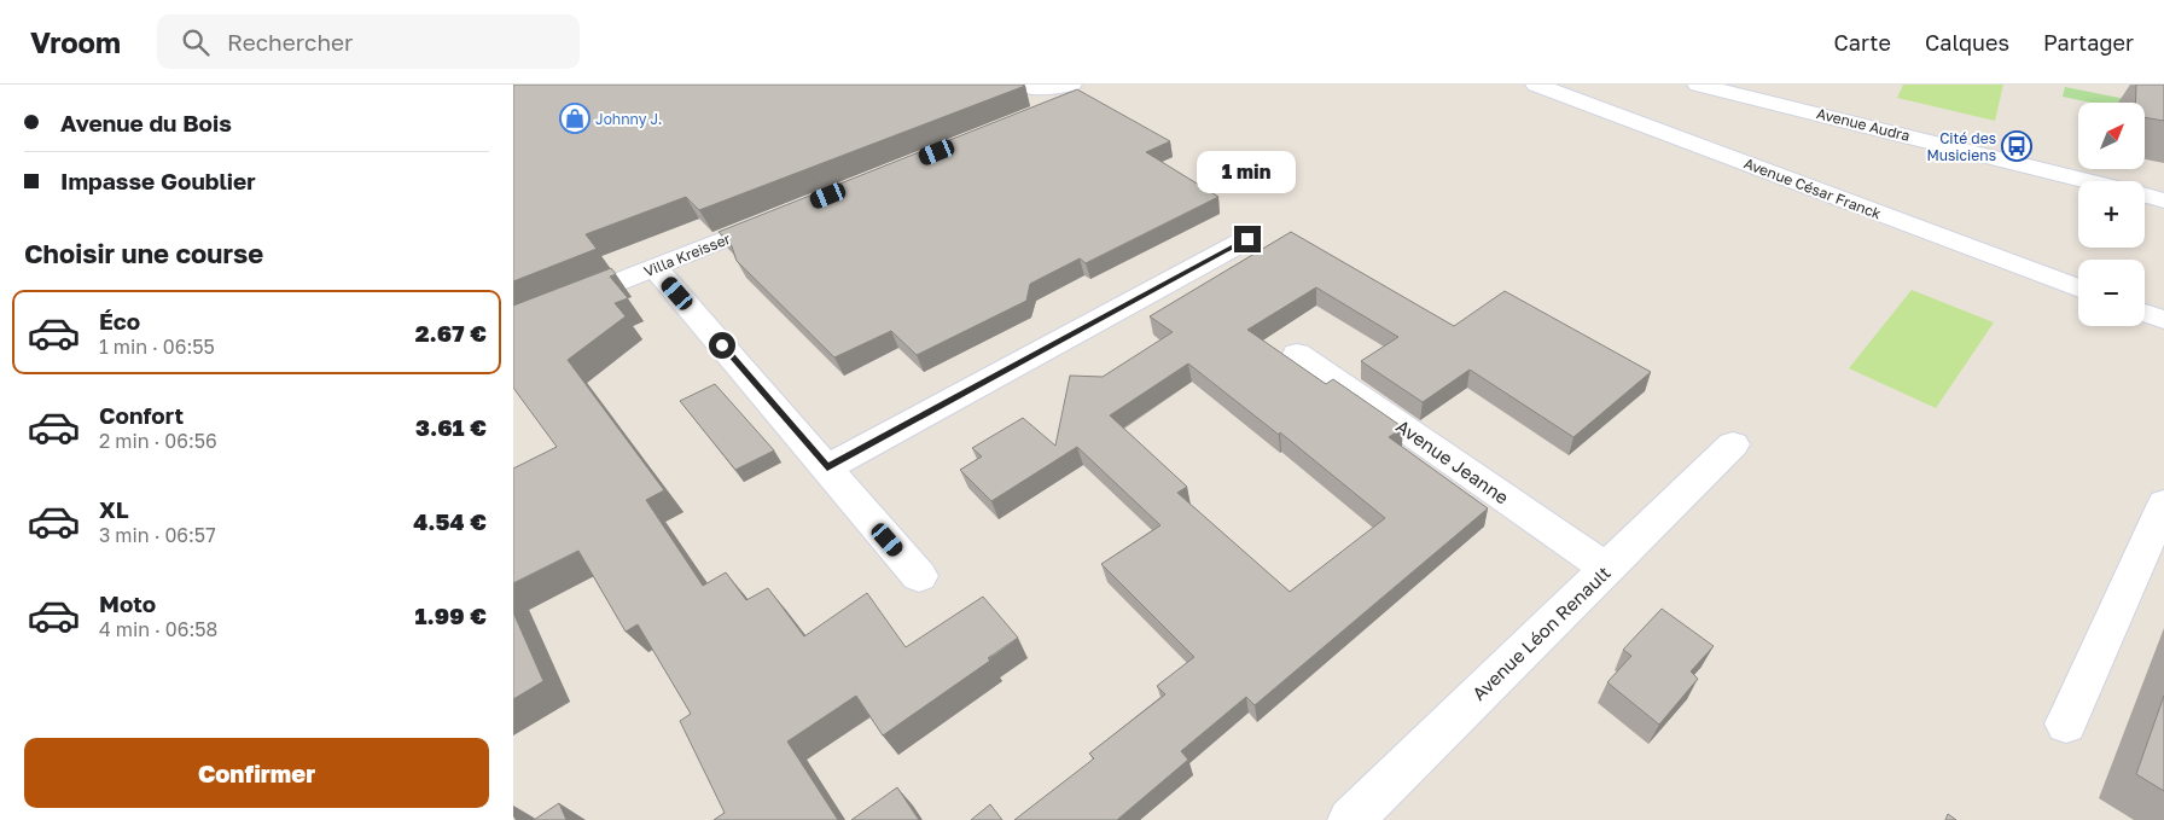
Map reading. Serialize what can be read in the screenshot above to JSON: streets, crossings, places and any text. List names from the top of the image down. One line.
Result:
{"streets":{"street":["Avenue Audra","Avenue César Franck","Villa Kreisser","Avenue Jeanne","Avenue Léon Renault"]},"crossings":[["Avenue Jeanne","Avenue Léon Renault"]],"places":{"shop":["Johnny J."],"bus stop":["Cité des Musiciens"]},"north":"top right","page":{"header":"Vroom","search":"Rechercher","nav":["Carte","Calques","Partager"],"banner":["Avenue du Bois","Impasse Goublier"],"map_buttons":["+","−"],"bubble":"1 min","heading":"Choisir une course","list":[{"name":"Éco","note":"1 min · 06:55","value":"2.67 €"},{"name":"Confort","note":"2 min · 06:56","value":"3.61 €"},{"name":"XL","note":"3 min · 06:57","value":"4.54 €"},{"name":"Moto","note":"4 min · 06:58","value":"1.99 €"}],"buttons":"Confirmer"}}
